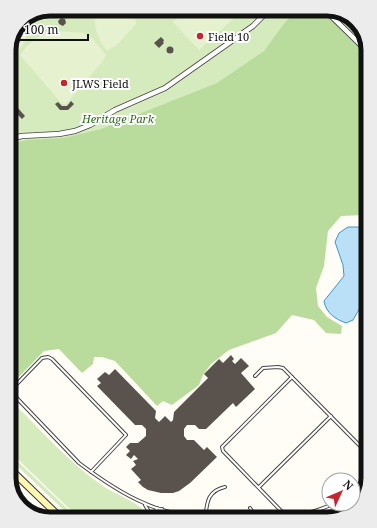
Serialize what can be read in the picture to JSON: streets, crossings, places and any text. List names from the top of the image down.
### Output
{
  "parks": ["Heritage Park"],
  "places": ["Field 10", "JLWS Field"],
  "scale_bar": "100 m",
  "north": "top right"
}
